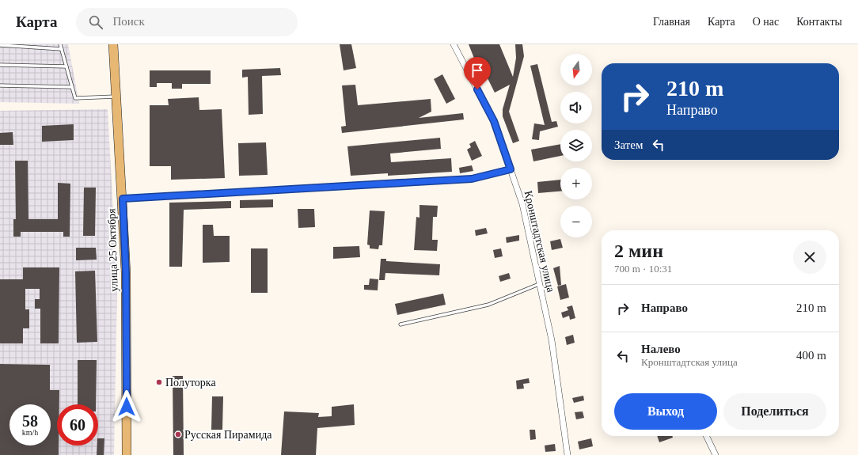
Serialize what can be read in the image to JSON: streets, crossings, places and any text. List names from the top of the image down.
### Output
{
  "streets": {
    "main road": ["улица 25 Октября"],
    "street": ["Кронштадтская улица"]
  },
  "places": ["Полуторка", "Русская Пирамида"],
  "north": "bottom",
  "page": {
    "header": "Карта",
    "search": "Поиск",
    "nav": [
      "Главная",
      "Карта",
      "О нас",
      "Контакты"
    ],
    "map_buttons": ["+", "−"],
    "turn": ["210 m", "Направо"],
    "then": "Затем",
    "heading": ["2 мин", "700 m · 10:31"],
    "list": [
      {
        "name": "Направо",
        "value": "210 m"
      },
      {
        "name": "Налево",
        "note": "Кронштадтская улица",
        "value": "400 m"
      }
    ],
    "buttons": ["Выход", "Поделиться"],
    "speed": "58 km/h",
    "limit": "60"
  }
}
